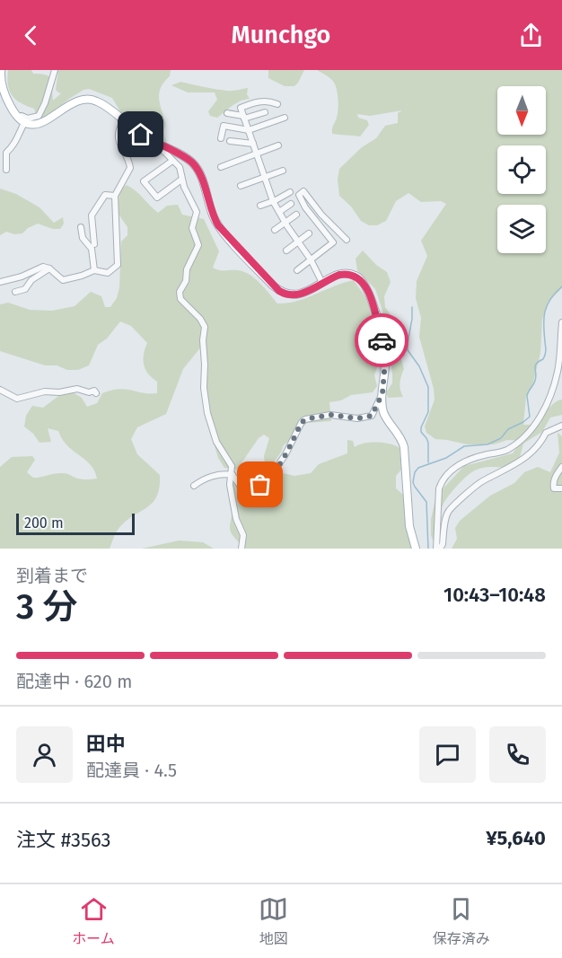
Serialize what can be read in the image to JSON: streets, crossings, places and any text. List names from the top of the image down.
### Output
{
  "scale_bar": "200 m",
  "north": "bottom",
  "page": {
    "header": "Munchgo",
    "scale": "200 m",
    "heading": ["3 分", "到着まで", "10:43–10:48"],
    "panel": [
      "田中",
      "配達員 · 4.5",
      "注文 #3563",
      "¥5,640"
    ],
    "bar": "配達中 · 620 m",
    "tabs": ["ホーム", "地図", "保存済み"]
  }
}
